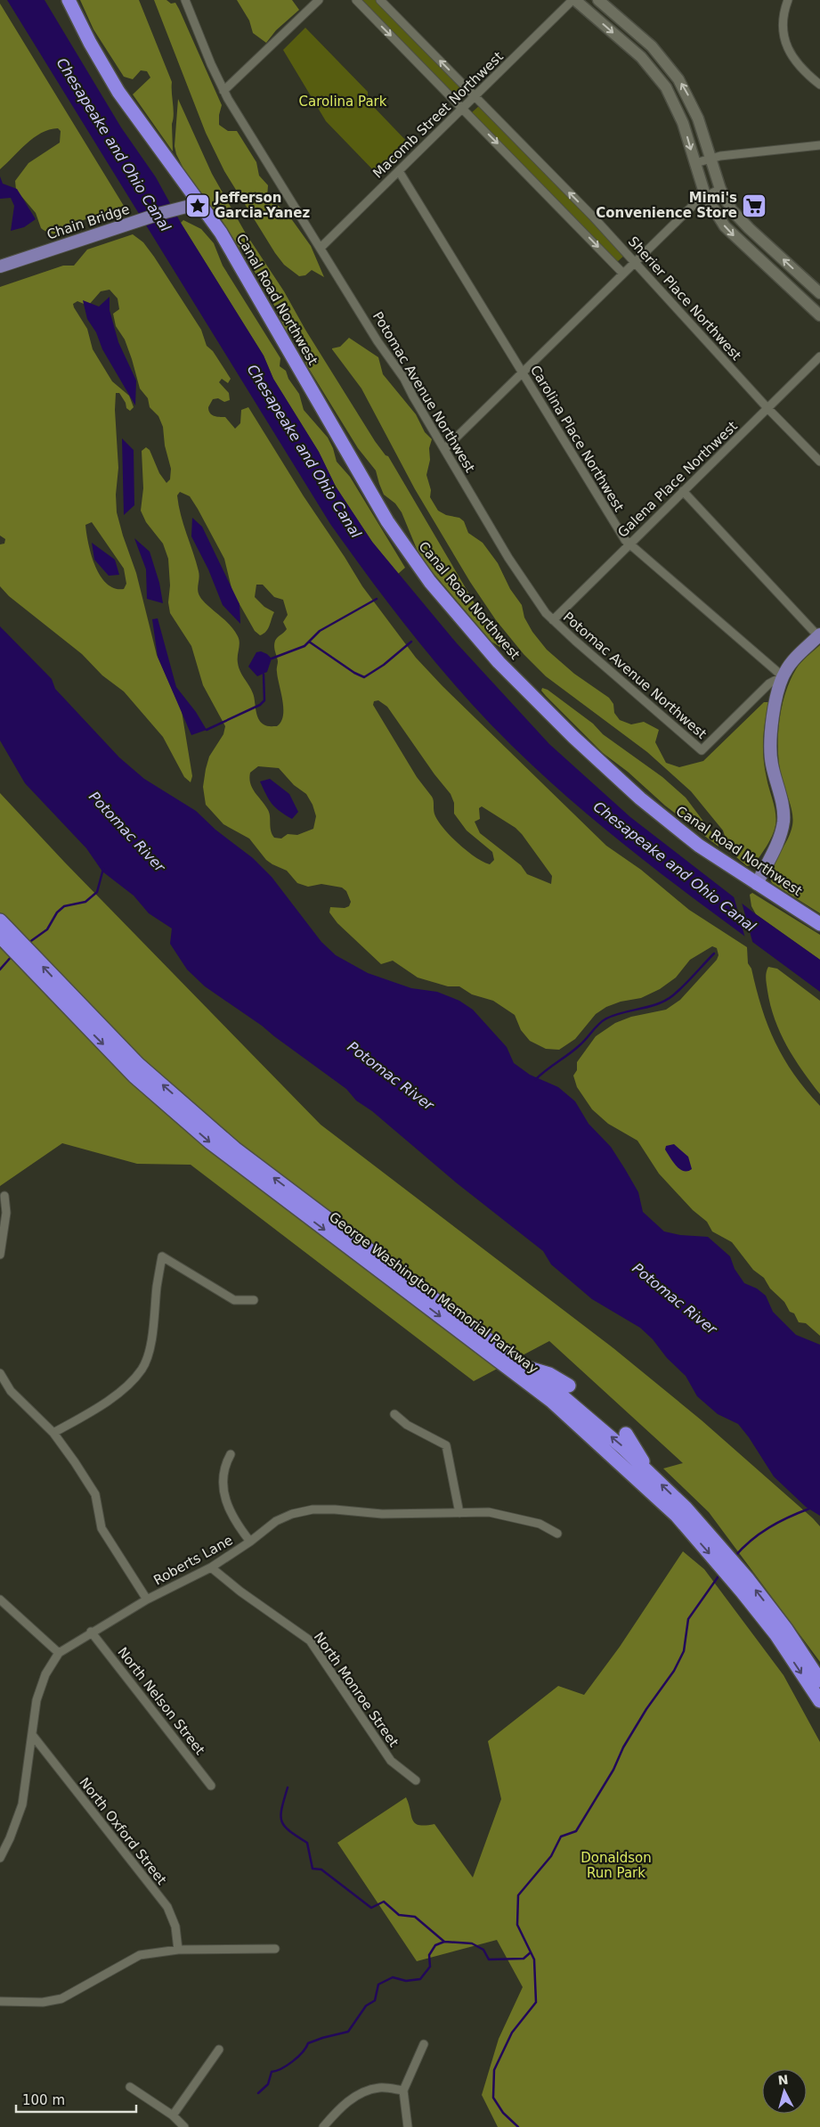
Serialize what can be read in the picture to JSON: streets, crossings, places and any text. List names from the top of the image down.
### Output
{
  "streets": {
    "highway": ["Canal Road Northwest", "George Washington Memorial Parkway"],
    "main road": ["Chain Bridge"],
    "street": [
      "Macomb Street Northwest",
      "Sherier Place Northwest",
      "Potomac Avenue Northwest",
      "Carolina Place Northwest",
      "Galena Place Northwest",
      "Roberts Lane",
      "North Monroe Street",
      "North Nelson Street",
      "North Oxford Street"
    ]
  },
  "crossings": [
    ["Macomb Street Northwest", "Sherier Place Northwest"],
    ["Macomb Street Northwest", "Potomac Avenue Northwest"],
    ["Macomb Street Northwest", "Carolina Place Northwest"],
    ["Chain Bridge", "Canal Road Northwest"],
    ["Sherier Place Northwest", "Galena Place Northwest"],
    ["Potomac Avenue Northwest", "Carolina Place Northwest"],
    ["Potomac Avenue Northwest", "Galena Place Northwest"],
    ["Carolina Place Northwest", "Galena Place Northwest"],
    ["Roberts Lane", "North Monroe Street"],
    ["Roberts Lane", "North Nelson Street"],
    ["Roberts Lane", "North Oxford Street"]
  ],
  "water": ["Chesapeake and Ohio Canal", "Potomac River"],
  "parks": ["Carolina Park", "Donaldson Run Park"],
  "places": {
    "place": ["Jefferson Garcia-Yanez"],
    "supermarket": ["Mimi's Convenience Store"]
  },
  "scale_bar": "100 m",
  "north": "top"
}
